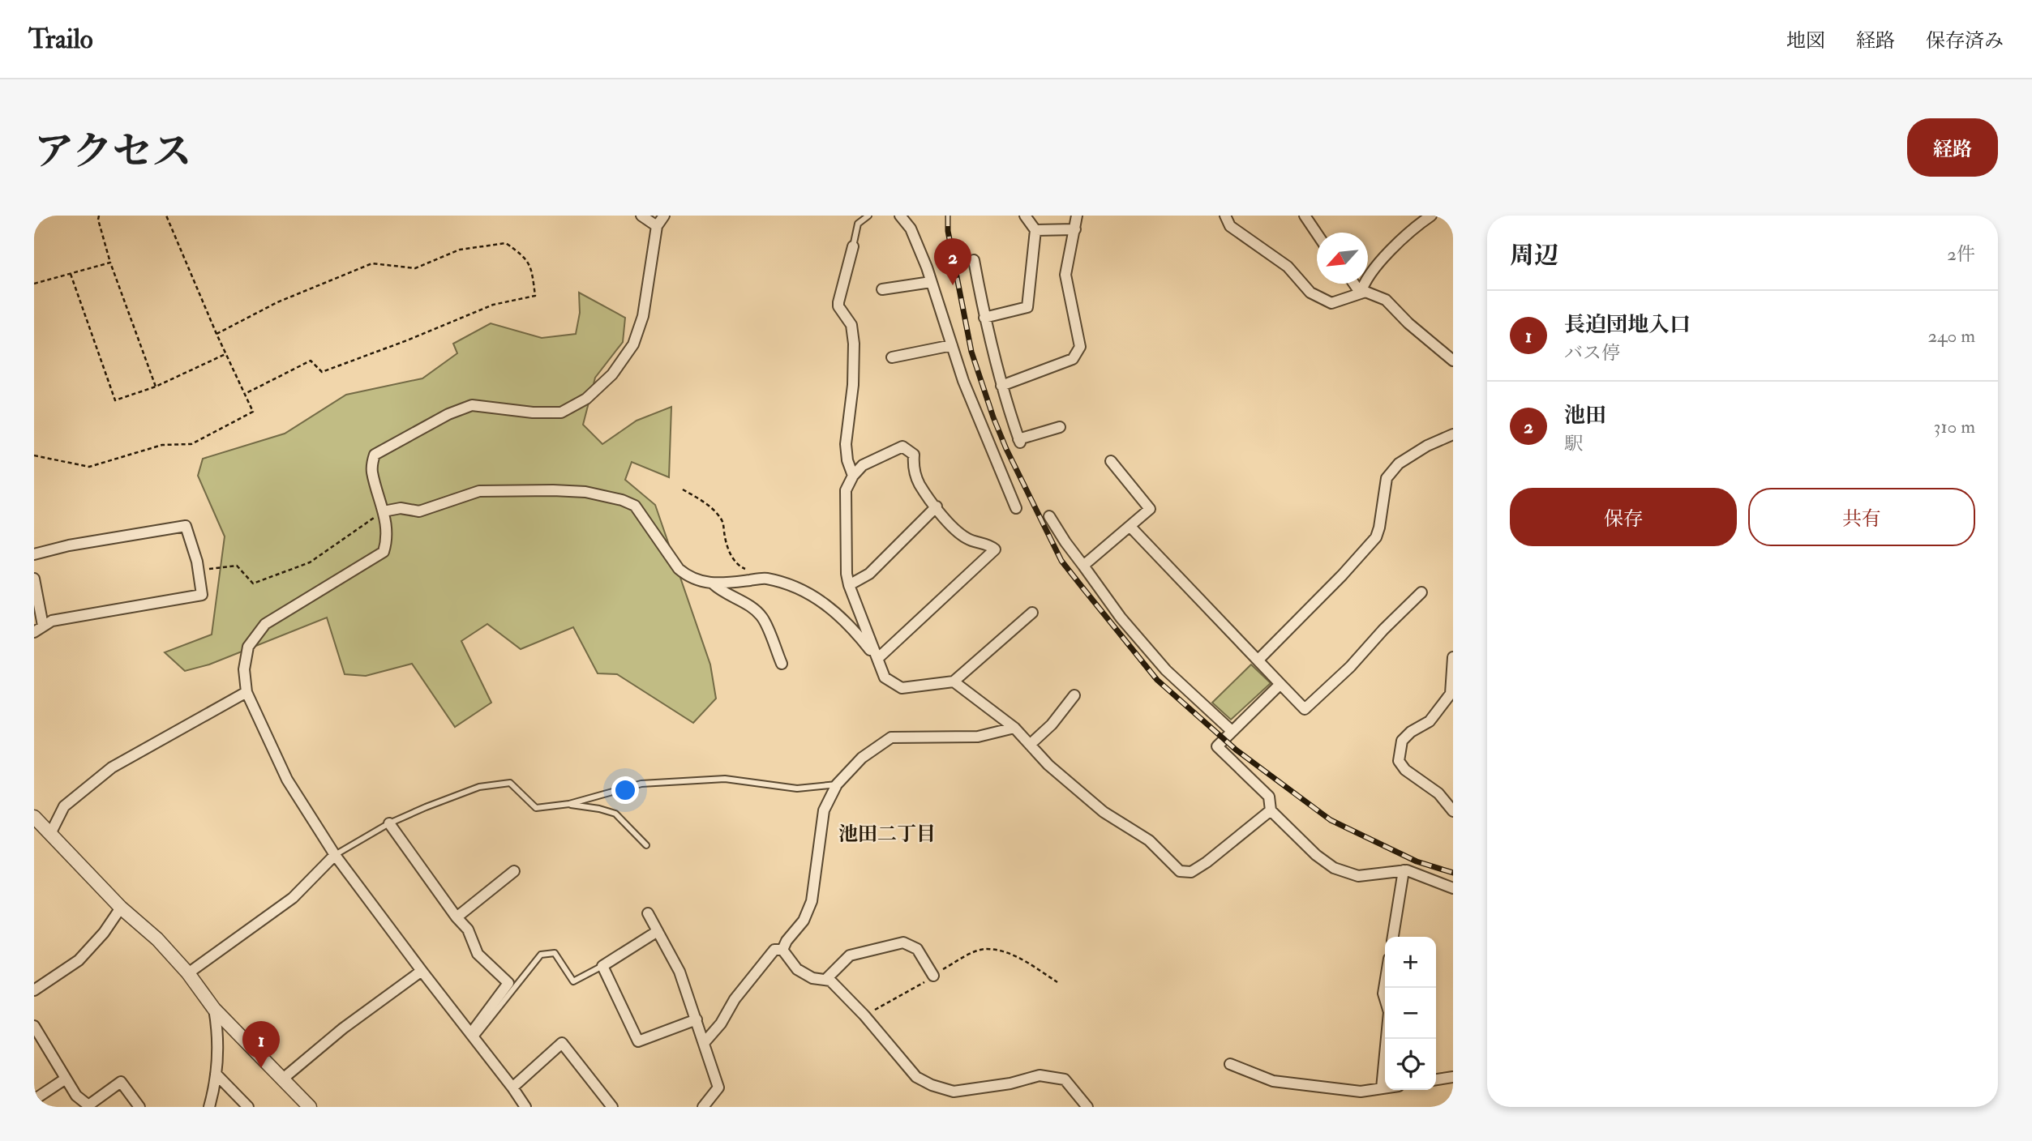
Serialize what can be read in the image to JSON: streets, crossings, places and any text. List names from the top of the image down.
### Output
{
  "districts": ["池田二丁目"],
  "north": "bottom left",
  "page": {
    "header": "Trailo",
    "nav": ["地図", "経路", "保存済み"],
    "buttons": [
      "経路",
      ["保存", "共有"]
    ],
    "title": "アクセス",
    "heading": ["周辺", "2件"],
    "pins": ["2", "1"],
    "list": [
      {
        "mark": "1",
        "name": "長迫団地入口",
        "note": "バス停",
        "value": "240 m"
      },
      {
        "mark": "2",
        "name": "池田",
        "note": "駅",
        "value": "310 m"
      }
    ],
    "map_buttons": ["+", "−"]
  }
}
